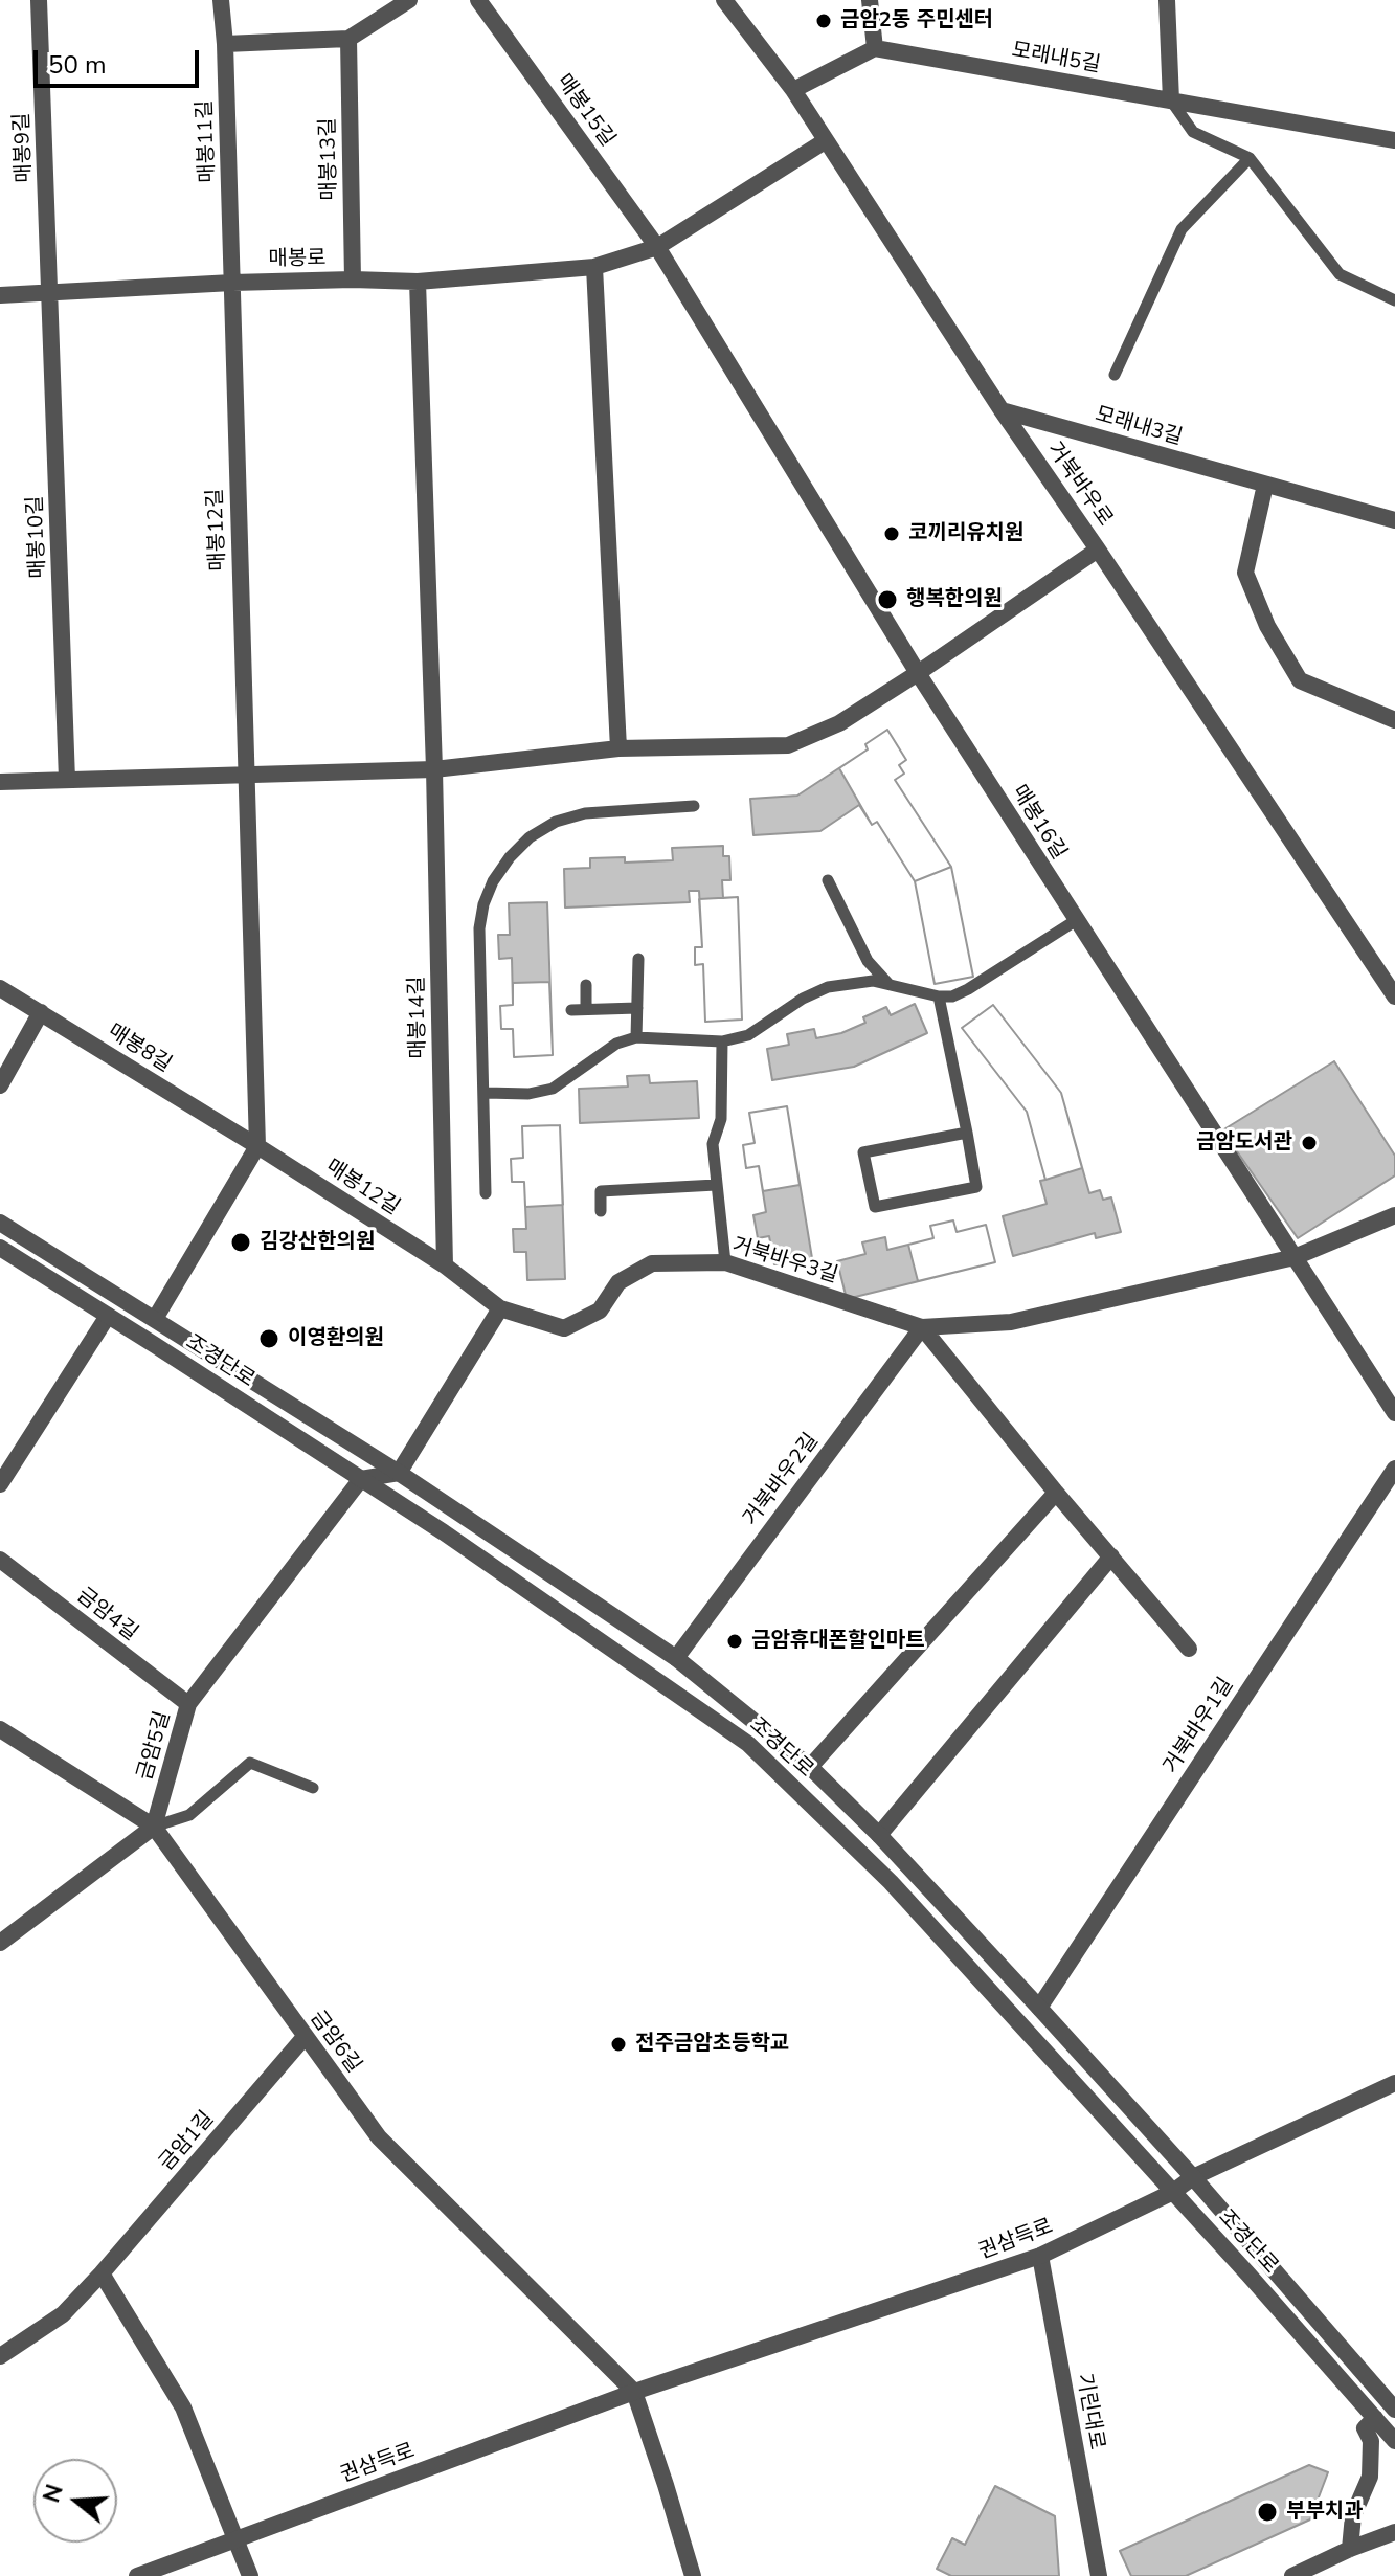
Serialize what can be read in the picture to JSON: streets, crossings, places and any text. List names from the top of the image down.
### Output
{
  "streets": {
    "street": [
      "모래내5길",
      "매봉15길",
      "매봉11길",
      "매봉9길",
      "매봉13길",
      "매봉로",
      "모래내3길",
      "거북바우로",
      "매봉12길",
      "매봉10길",
      "매봉16길",
      "매봉14길",
      "매봉8길",
      "거북바우3길",
      "조경단로",
      "거북바우2길",
      "금암4길",
      "거북바우1길",
      "금암5길",
      "금암6길",
      "금암1길",
      "권삼득로",
      "기린대로"
    ]
  },
  "crossings": [
    ["매봉15길", "매봉로"],
    ["매봉15길", "매봉16길"],
    ["매봉11길", "매봉로"],
    ["매봉11길", "매봉12길"],
    ["매봉9길", "매봉로"],
    ["매봉9길", "매봉10길"],
    ["매봉13길", "매봉로"],
    ["매봉로", "거북바우로"],
    ["매봉로", "매봉12길"],
    ["매봉로", "매봉10길"],
    ["매봉로", "매봉16길"],
    ["매봉로", "매봉14길"],
    ["모래내3길", "거북바우로"],
    ["매봉12길", "매봉14길"],
    ["매봉12길", "매봉8길"],
    ["매봉12길", "거북바우3길"],
    ["매봉16길", "거북바우3길"],
    ["거북바우3길", "거북바우2길"],
    ["조경단로", "거북바우2길"],
    ["조경단로", "거북바우1길"],
    ["조경단로", "금암5길"],
    ["조경단로", "권삼득로"],
    ["금암4길", "금암5길"],
    ["금암5길", "금암6길"],
    ["금암6길", "금암1길"],
    ["금암6길", "권삼득로"],
    ["권삼득로", "기린대로"]
  ],
  "places": [
    "금암2동 주민센터",
    "코끼리유치원",
    "행복한의원",
    "금암도서관",
    "김강산한의원",
    "이영환의원",
    "금암휴대폰할인마트",
    "전주금암초등학교",
    "부부치과"
  ],
  "scale_bar": "50 m",
  "north": "left"
}
